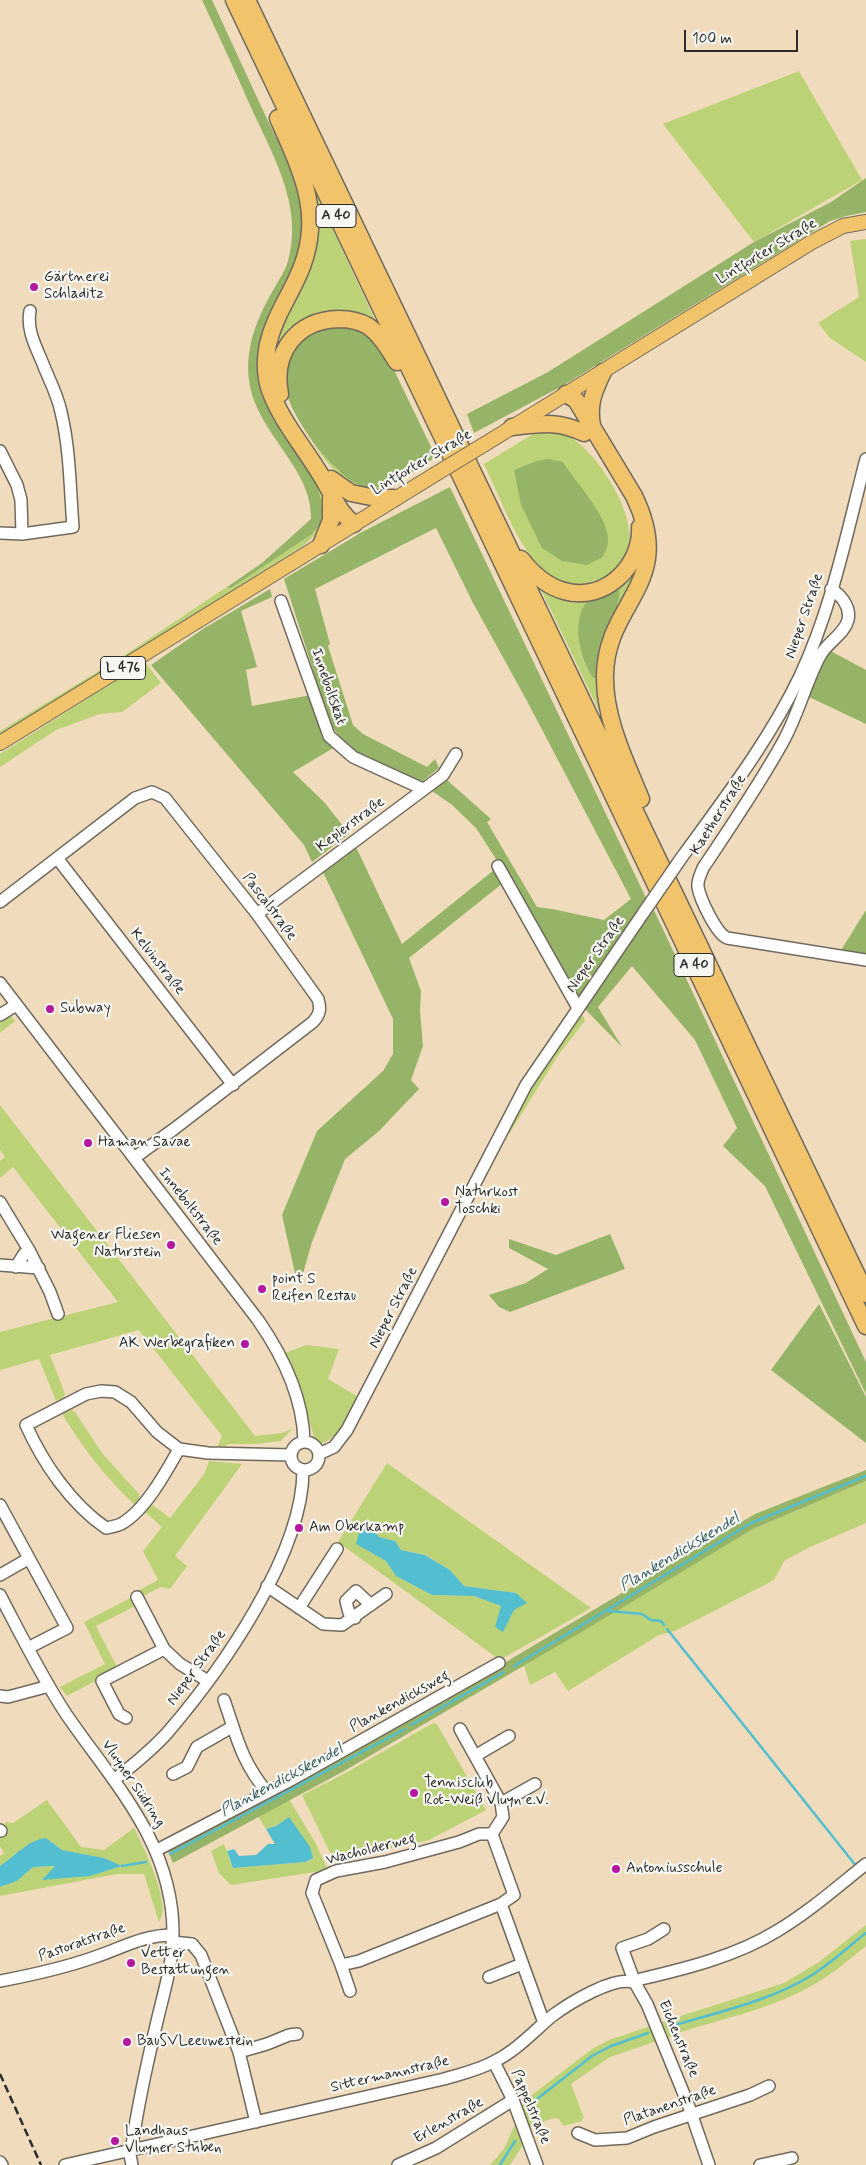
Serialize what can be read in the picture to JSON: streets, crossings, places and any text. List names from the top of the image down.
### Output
{
  "streets": {
    "highway": ["A 40"],
    "main road": ["Lintforter Straße", "L 476"],
    "street": [
      "Nieper Straße",
      "Inneboltskat",
      "Kaetherstraße",
      "Keplerstraße",
      "Pascalstraße",
      "Kelvinstraße",
      "Inneboltstraße",
      "Plankendicksweg",
      "Vluyner Südring",
      "Wacholderweg",
      "Pastoratstraße",
      "Eichenstraße",
      "Sittermannstraße",
      "Platanenstraße",
      "Pappelstraße",
      "Erlenstraße"
    ]
  },
  "crossings": [
    ["Nieper Straße", "Kaetherstraße"],
    ["Nieper Straße", "Inneboltstraße"],
    ["Nieper Straße", "Vluyner Südring"],
    ["Inneboltskat", "Keplerstraße"],
    ["Keplerstraße", "Pascalstraße"],
    ["Pascalstraße", "Kelvinstraße"],
    ["Pascalstraße", "Inneboltstraße"],
    ["Plankendicksweg", "Vluyner Südring"],
    ["Vluyner Südring", "Pastoratstraße"],
    ["Vluyner Südring", "Sittermannstraße"],
    ["Pastoratstraße", "Sittermannstraße"],
    ["Eichenstraße", "Sittermannstraße"],
    ["Eichenstraße", "Platanenstraße"],
    ["Sittermannstraße", "Pappelstraße"],
    ["Pappelstraße", "Erlenstraße"]
  ],
  "water": ["Plankendickskendel"],
  "places": [
    "Gärtnerei Schladitz",
    "Subway",
    "Haman Savae",
    "Naturkost Toschki",
    "Wagener Fliesen Naturstein",
    "point S Reifen Restau",
    "AK Werbegrafiken",
    "Am Oberkamp",
    "Tennisclub Rot-Weiß Vluyn e.V.",
    "Antoniusschule",
    "Vetter Bestattungen",
    "BauSVLeeuwestein",
    "Landhaus Vluyner Stuben"
  ],
  "scale_bar": "100 m"
}
